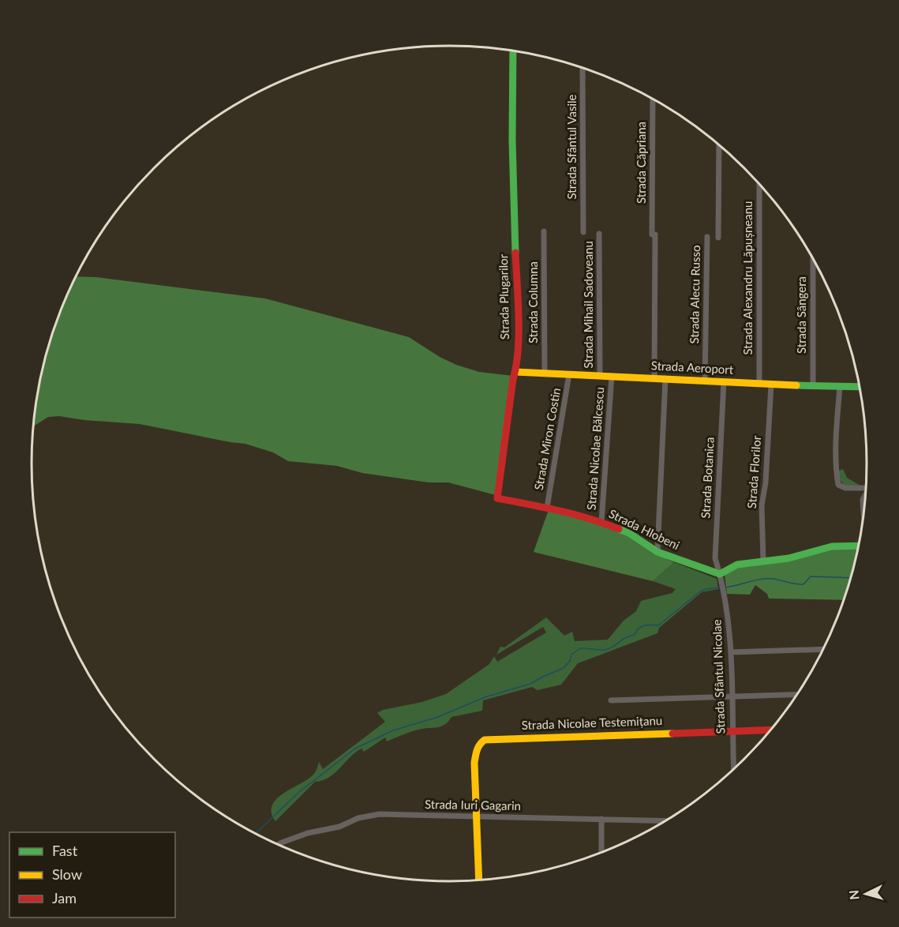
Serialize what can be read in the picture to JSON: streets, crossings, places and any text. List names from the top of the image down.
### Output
{
  "streets": {
    "street": [
      "Strada Sfântul Vasile",
      "Strada Căpriana",
      "Strada Alexandru Lăpușneanu",
      "Strada Alecu Russo",
      "Strada Plugarilor",
      "Strada Columna",
      "Strada Mihail Sadoveanu",
      "Strada Sângera",
      "Strada Aeroport",
      "Strada Miron Costin",
      "Strada Nicolae Bălcescu",
      "Strada Florilor",
      "Strada Botanica",
      "Strada Hlobeni",
      "Strada Sfântul Nicolae",
      "Strada Nicolae Testemițanu",
      "Strada Iuri Gagarin"
    ]
  },
  "crossings": [
    ["Strada Căpriana", "Strada Aeroport"],
    ["Strada Alexandru Lăpușneanu", "Strada Aeroport"],
    ["Strada Alecu Russo", "Strada Aeroport"],
    ["Strada Plugarilor", "Strada Aeroport"],
    ["Strada Plugarilor", "Strada Miron Costin"],
    ["Strada Plugarilor", "Strada Hlobeni"],
    ["Strada Columna", "Strada Aeroport"],
    ["Strada Mihail Sadoveanu", "Strada Aeroport"],
    ["Strada Sângera", "Strada Aeroport"],
    ["Strada Aeroport", "Strada Miron Costin"],
    ["Strada Aeroport", "Strada Nicolae Bălcescu"],
    ["Strada Aeroport", "Strada Florilor"],
    ["Strada Aeroport", "Strada Botanica"],
    ["Strada Miron Costin", "Strada Hlobeni"],
    ["Strada Nicolae Bălcescu", "Strada Hlobeni"],
    ["Strada Botanica", "Strada Hlobeni"],
    ["Strada Botanica", "Strada Sfântul Nicolae"],
    ["Strada Hlobeni", "Strada Sfântul Nicolae"],
    ["Strada Sfântul Nicolae", "Strada Nicolae Testemițanu"],
    ["Strada Nicolae Testemițanu", "Strada Iuri Gagarin"]
  ],
  "legend": ["Fast", "Slow", "Jam"],
  "north": "left"
}
